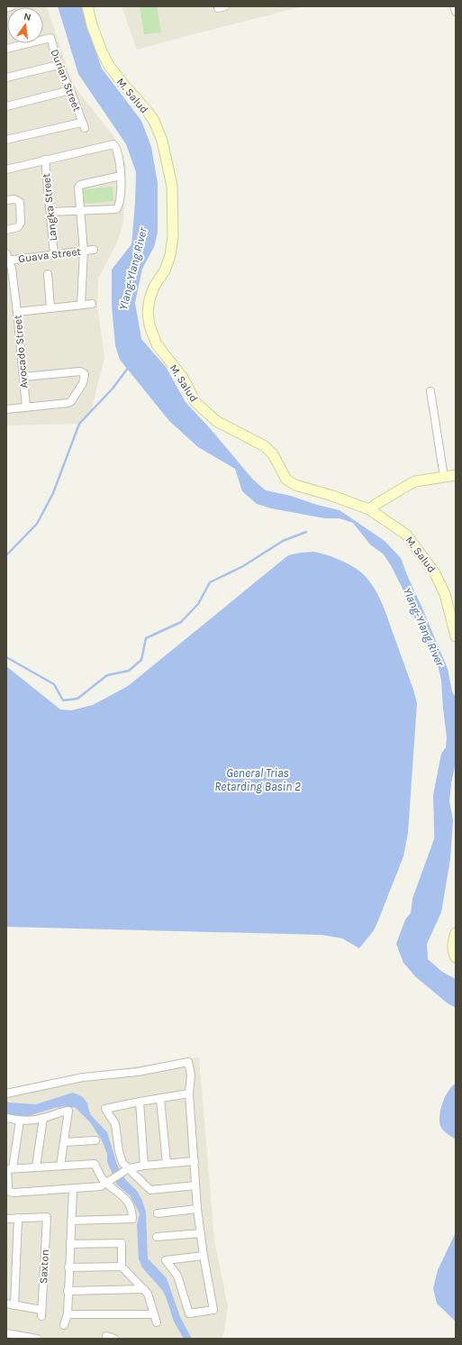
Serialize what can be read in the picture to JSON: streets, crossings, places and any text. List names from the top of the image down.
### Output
{
  "streets": {
    "street": [
      "Durian Street",
      "M. Salud",
      "Langka Street",
      "Guava Street",
      "Avocado Street",
      "Saxton"
    ]
  },
  "crossings": [
    ["Langka Street", "Guava Street"],
    ["Guava Street", "Avocado Street"]
  ],
  "water": ["Ylang-Ylang River", "General Trias Retarding Basin 2"],
  "north": "top"
}
